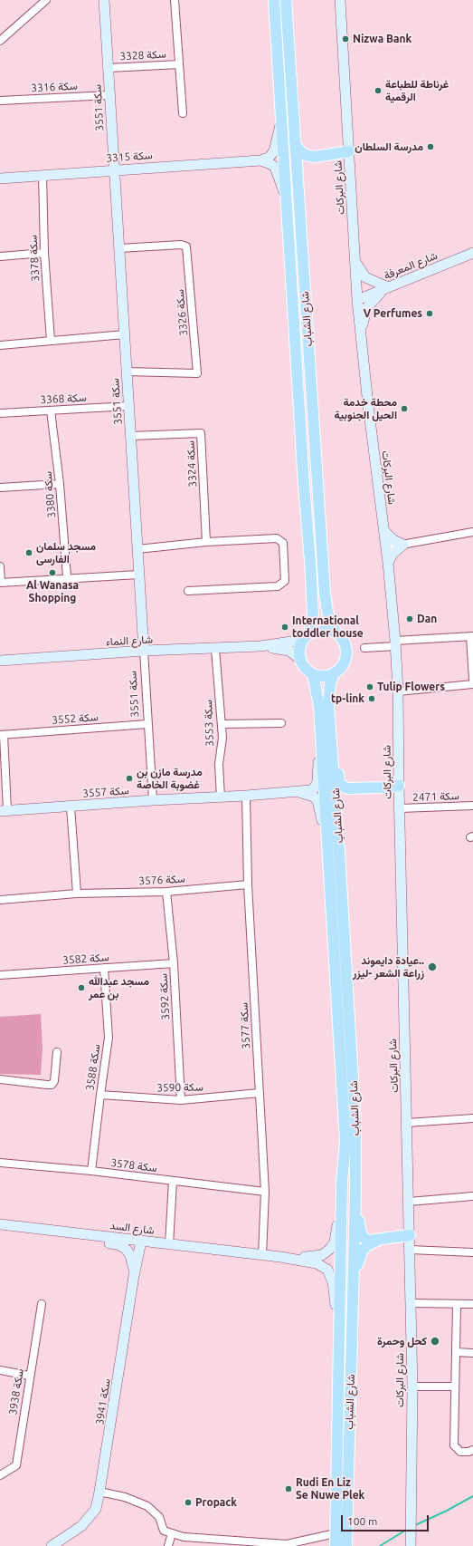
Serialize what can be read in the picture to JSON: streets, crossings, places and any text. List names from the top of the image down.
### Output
{
  "streets": {
    "main road": ["شارع الشباب"],
    "street": [
      "سكة 3328",
      "سكة 3316",
      "سكة 3551",
      "سكة 3315",
      "شارع البركات",
      "سكة 3378",
      "شارع المعرفة",
      "سكة 3326",
      "سكة 3368",
      "سكة 3324",
      "سكة 3380",
      "شارع النماء",
      "سكة 3552",
      "سكة 3553",
      "سكة 3557",
      "سكة 2471",
      "سكة 3576",
      "سكة 3582",
      "سكة 3592",
      "سكة 3577",
      "سكة 3588",
      "سكة 3590",
      "سكة 3578",
      "شارع السد",
      "سكة 3938",
      "سكة 3941"
    ]
  },
  "crossings": [
    ["سكة 3328", "سكة 3551"],
    ["سكة 3316", "سكة 3551"],
    ["سكة 3551", "سكة 3315"],
    ["سكة 3551", "سكة 3326"],
    ["سكة 3551", "سكة 3368"],
    ["سكة 3551", "سكة 3324"],
    ["سكة 3551", "شارع النماء"],
    ["سكة 3551", "سكة 3552"],
    ["سكة 3551", "سكة 3557"],
    ["سكة 3315", "سكة 3378"],
    ["شارع البركات", "شارع المعرفة"],
    ["شارع البركات", "سكة 2471"],
    ["شارع الشباب", "شارع النماء"],
    ["سكة 3368", "سكة 3380"],
    ["شارع النماء", "سكة 3553"],
    ["سكة 3552", "سكة 3557"],
    ["سكة 3553", "سكة 3557"],
    ["سكة 3557", "سكة 3577"],
    ["سكة 3576", "سكة 3592"],
    ["سكة 3576", "سكة 3577"],
    ["سكة 3582", "سكة 3592"],
    ["سكة 3582", "سكة 3588"],
    ["سكة 3592", "سكة 3590"],
    ["سكة 3577", "سكة 3590"],
    ["سكة 3577", "سكة 3578"],
    ["سكة 3577", "شارع السد"],
    ["سكة 3588", "سكة 3590"],
    ["سكة 3588", "سكة 3578"],
    ["شارع السد", "سكة 3941"]
  ],
  "places": [
    "Nizwa Bank",
    "غرناطة للطباعة الرقمية",
    "مدرسة السلطان",
    "V Perfumes",
    "محطة خدمة الحيل الجنوبية",
    "مسجد سلمان الفارسى",
    "Al Wanasa Shopping",
    "Dan",
    "International toddler house",
    "Tulip Flowers",
    "tp-link",
    "مدرسة مازن بن غضوبة الخاصة",
    "عيادة دايموند.. زراعة الشعر -ليزر",
    "مسجد عبدالله بن عمر",
    "كحل وحمرة",
    "Rudi En Liz Se Nuwe Plek",
    "Propack"
  ],
  "scale_bar": "100 m"
}
